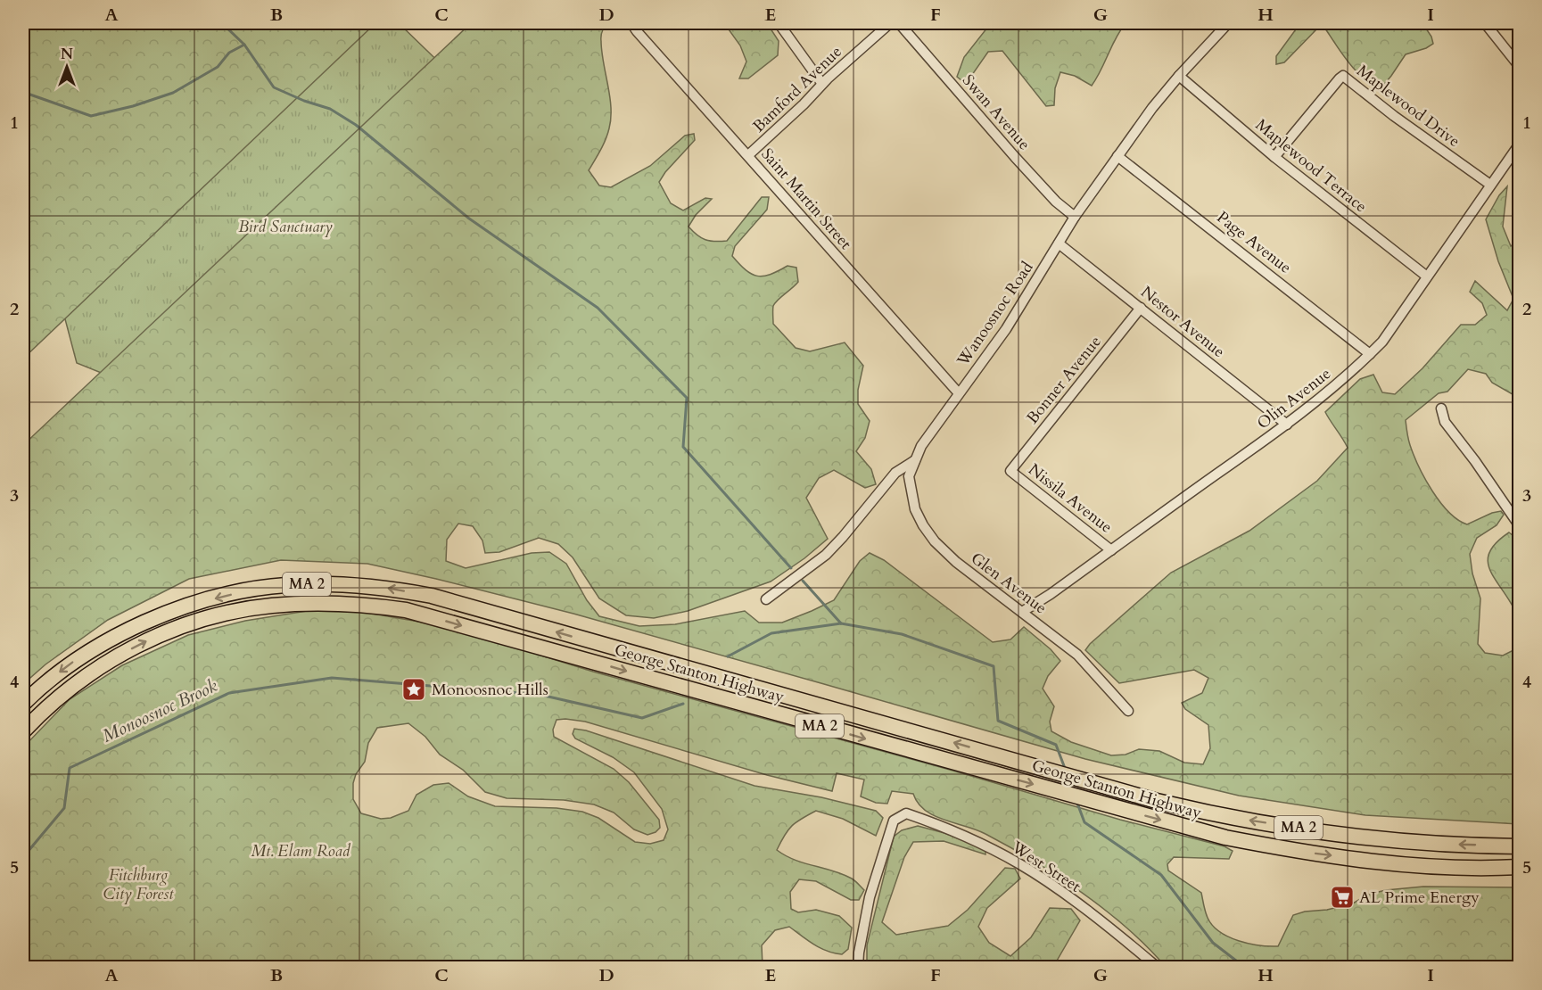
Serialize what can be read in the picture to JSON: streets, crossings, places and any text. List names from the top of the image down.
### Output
{
  "streets": {
    "highway": ["MA 2", "George Stanton Highway"],
    "street": [
      "Bamford Avenue",
      "Maplewood Drive",
      "Swan Avenue",
      "Maplewood Terrace",
      "Saint Martin Street",
      "Page Avenue",
      "Wanoosnoc Road",
      "Nestor Avenue",
      "Bonner Avenue",
      "Olin Avenue",
      "Nissila Avenue",
      "Glen Avenue",
      "West Street"
    ]
  },
  "crossings": [
    ["Bamford Avenue", "Saint Martin Street"],
    ["Maplewood Drive", "Maplewood Terrace"],
    ["Maplewood Drive", "Olin Avenue"],
    ["Swan Avenue", "Wanoosnoc Road"],
    ["Maplewood Terrace", "Wanoosnoc Road"],
    ["Maplewood Terrace", "Olin Avenue"],
    ["Saint Martin Street", "Wanoosnoc Road"],
    ["Page Avenue", "Wanoosnoc Road"],
    ["Page Avenue", "Olin Avenue"],
    ["Wanoosnoc Road", "Nestor Avenue"],
    ["Wanoosnoc Road", "Glen Avenue"],
    ["Nestor Avenue", "Bonner Avenue"],
    ["Nestor Avenue", "Olin Avenue"],
    ["Bonner Avenue", "Nissila Avenue"],
    ["Olin Avenue", "Nissila Avenue"],
    ["Olin Avenue", "Glen Avenue"]
  ],
  "water": ["Monoosnoc Brook"],
  "parks": ["Bird Sanctuary", "Mt. Elam Road", "Fitchburg City Forest"],
  "places": {
    "place": ["Monoosnoc Hills"],
    "supermarket": ["AL Prime Energy"]
  },
  "north": "top",
  "grid": {
    "columns": [
      "A",
      "B",
      "C",
      "D",
      "E",
      "F",
      "G",
      "H",
      "I"
    ],
    "rows": [
      "1",
      "2",
      "3",
      "4",
      "5"
    ]
  }
}
